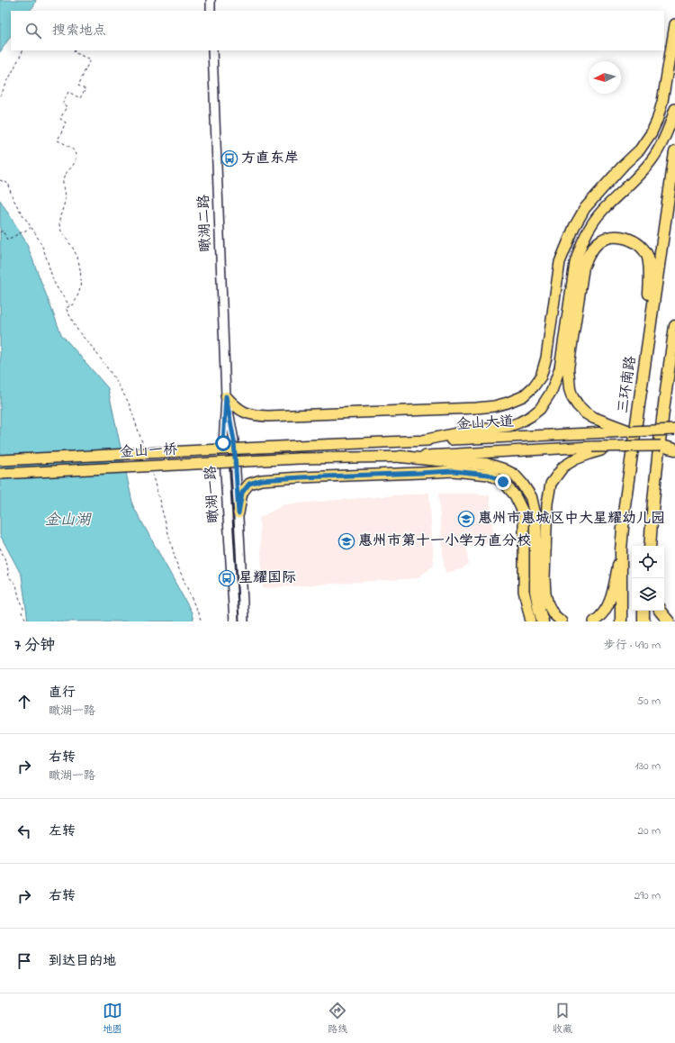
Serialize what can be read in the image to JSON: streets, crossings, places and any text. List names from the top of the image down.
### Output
{
  "streets": {
    "highway": ["三环南路"],
    "main road": ["金山大道", "金山一桥"],
    "street": ["瞰湖二路", "瞰湖一路"]
  },
  "crossings": [
    ["瞰湖二路", "瞰湖一路"],
    ["金山大道", "金山一桥"]
  ],
  "water": ["金山湖"],
  "places": {
    "bus stop": ["方直东岸", "星耀国际"],
    "school or university": ["惠州市惠城区中大星耀幼儿园", "惠州市第十一小学方直分校"]
  },
  "north": "left",
  "page": {
    "search": "搜索地点",
    "heading": ["7 分钟", "步行 · 490 m"],
    "list": [
      ["直行", "瞰湖一路", "50 m"],
      ["右转", "瞰湖一路", "130 m"],
      ["左转", "20 m"],
      ["右转", "290 m"],
      "到达目的地"
    ],
    "nav": ["地图", "路线", "收藏"]
  }
}
